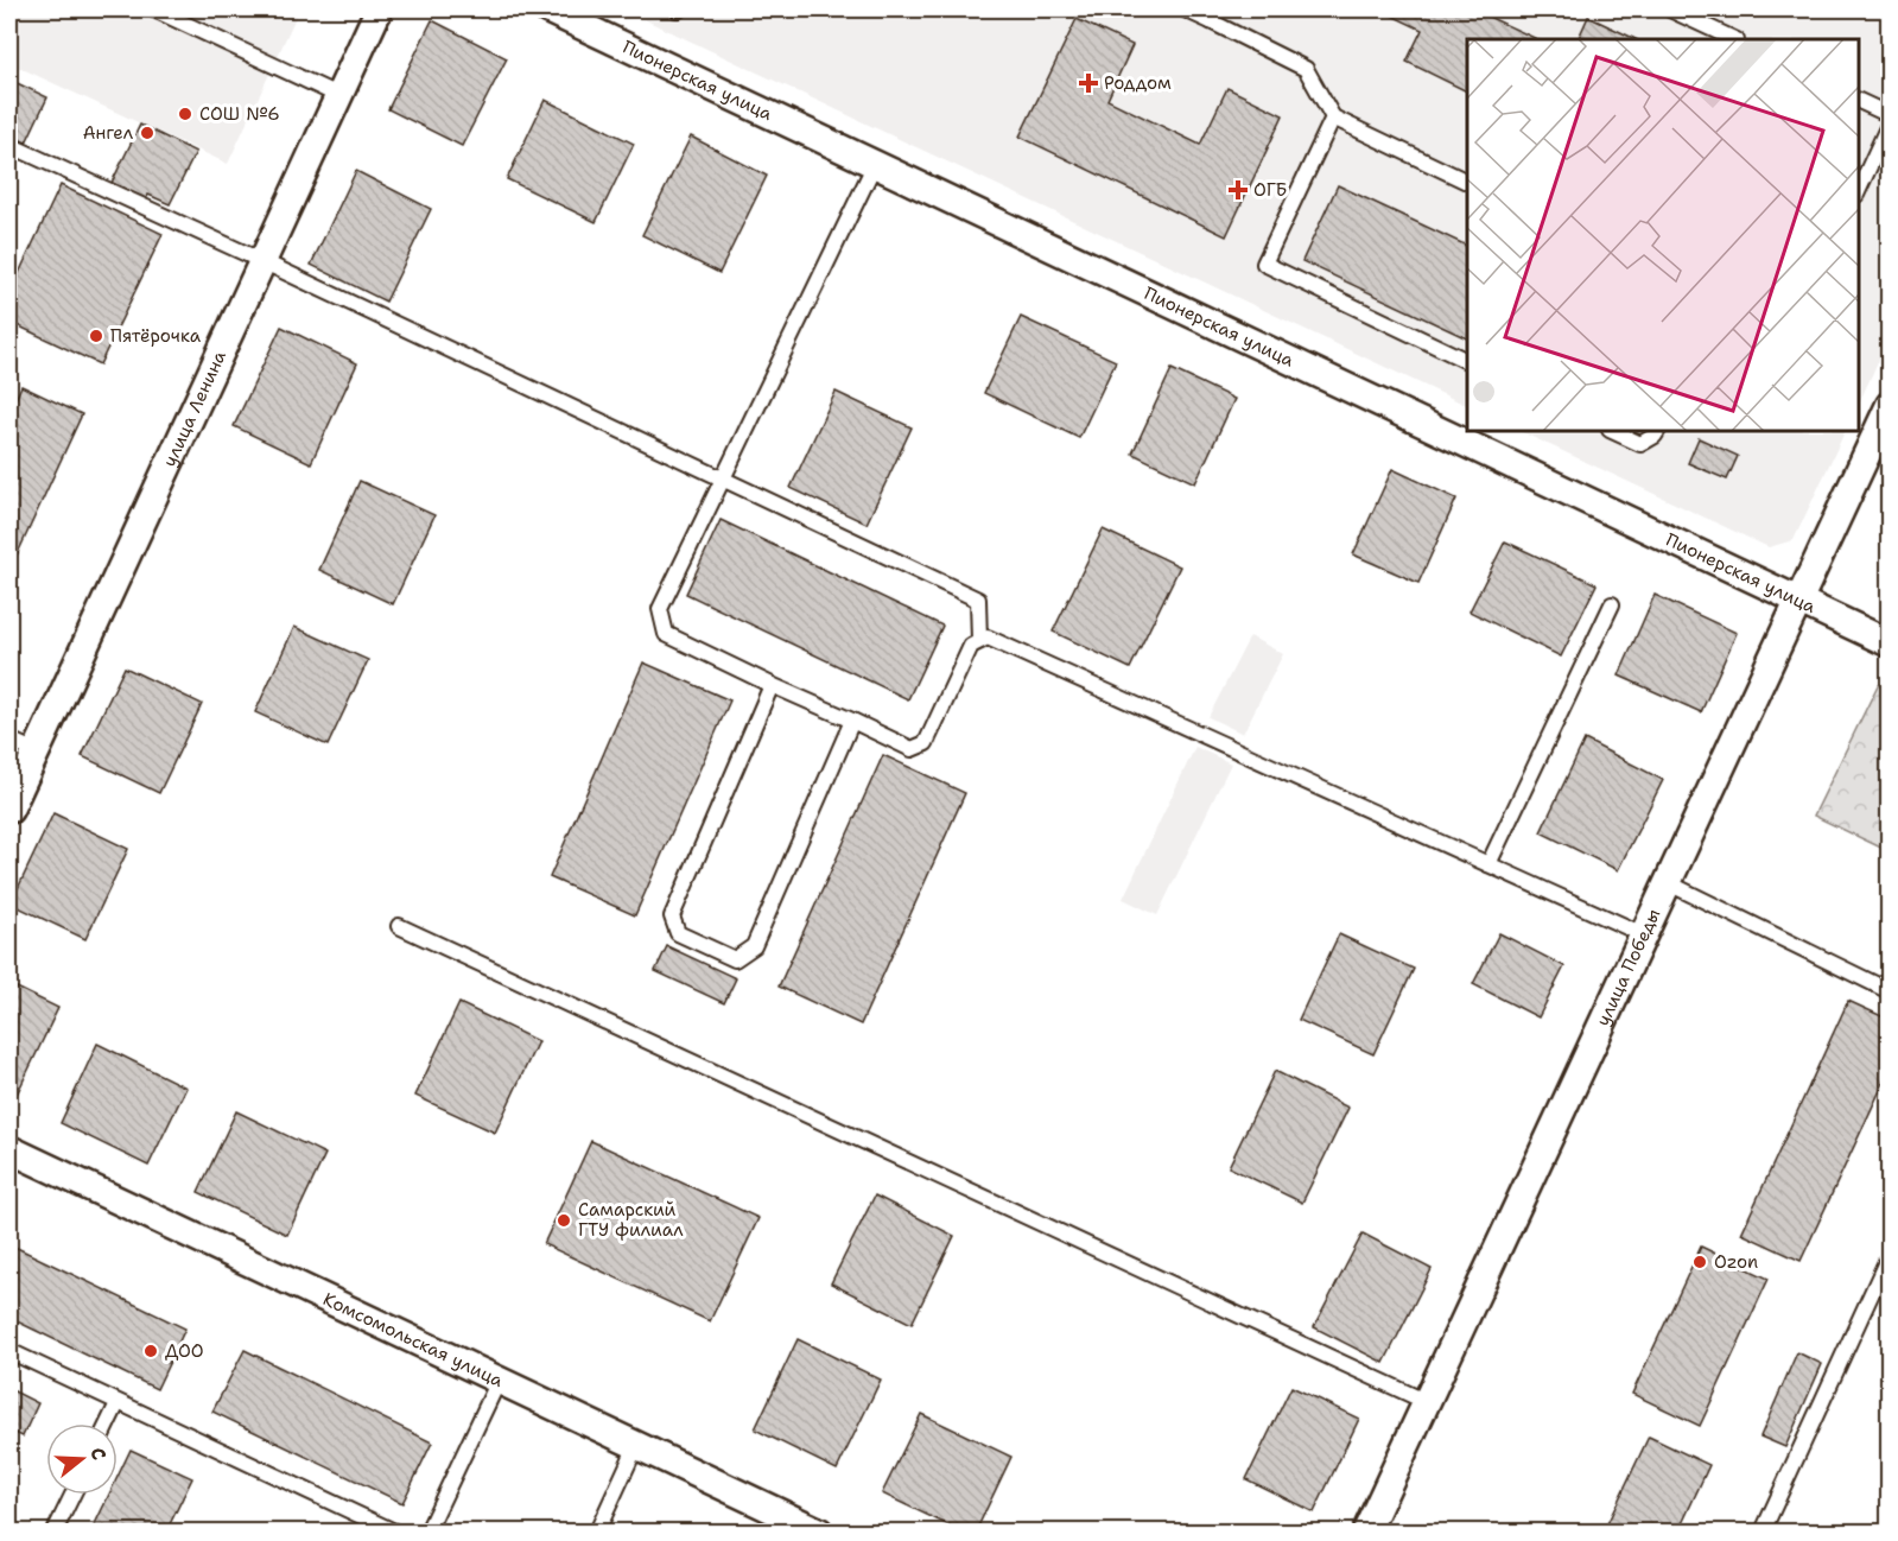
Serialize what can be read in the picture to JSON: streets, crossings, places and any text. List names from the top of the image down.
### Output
{
  "streets": {
    "street": [
      "Пионерская улица",
      "улица Ленина",
      "улица Победы",
      "Комсомольская улица"
    ]
  },
  "crossings": [
    ["Пионерская улица", "улица Победы"]
  ],
  "places": {
    "health": ["Роддом", "ОГБ"],
    "other": [
      "СОШ №6",
      "Ангел",
      "Пятёрочка",
      "Самарский ГТУ филиал",
      "Ozon",
      "ДОО"
    ]
  },
  "north": "right"
}
